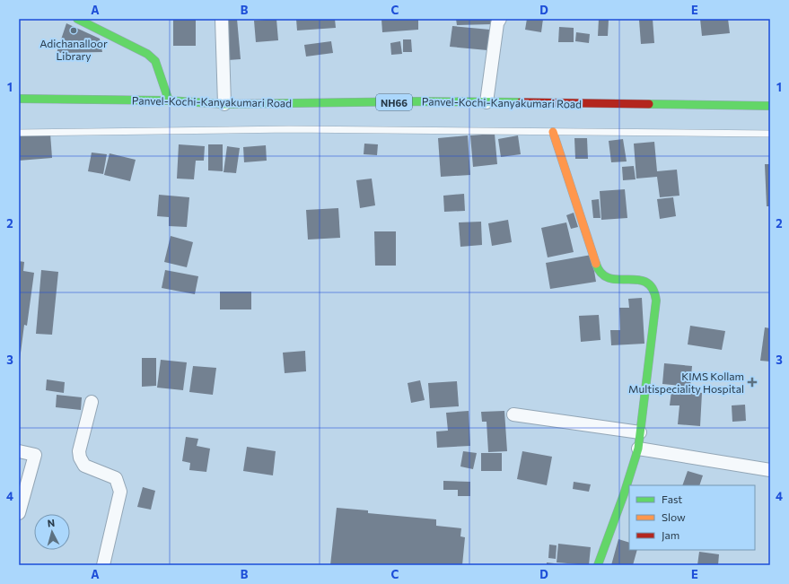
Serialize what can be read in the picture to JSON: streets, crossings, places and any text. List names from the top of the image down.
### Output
{
  "streets": {
    "main road": ["Panvel-Kochi-Kanyakumari Road", "NH66"]
  },
  "places": {
    "other": ["Adichanalloor Library"],
    "health": ["KIMS Kollam Multispeciality Hospital"]
  },
  "legend": ["Fast", "Slow", "Jam"],
  "north": "top",
  "grid": {
    "columns": [
      "A",
      "B",
      "C",
      "D",
      "E"
    ],
    "rows": [
      "1",
      "2",
      "3",
      "4"
    ]
  }
}
